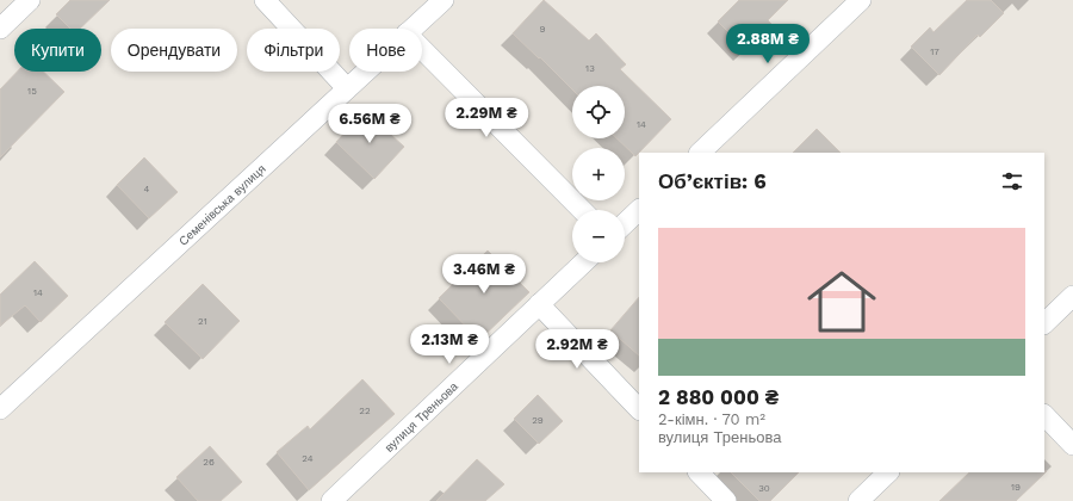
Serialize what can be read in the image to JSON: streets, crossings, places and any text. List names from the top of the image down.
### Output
{
  "streets": {
    "street": ["Семенівська вулиця", "вулиця Треньова"]
  },
  "house_numbers": [
    "9",
    "17",
    "13",
    "15",
    "14",
    "4",
    "14",
    "21",
    "22",
    "29",
    "24",
    "26",
    "19",
    "30"
  ],
  "page": {
    "price": [
      "2.88M ₴",
      "2.29M ₴",
      "6.56M ₴",
      "3.46M ₴",
      "2.13M ₴",
      "2.92M ₴"
    ],
    "chip": [
      "Купити",
      "Орендувати",
      "Фільтри",
      "Нове"
    ],
    "map_buttons": ["+", "−"],
    "heading": "Об’єктів: 6",
    "list": [
      {
        "name": "2 880 000 ₴",
        "note": "2-кімн. · 70 m² · вулиця Треньова"
      }
    ]
  }
}
